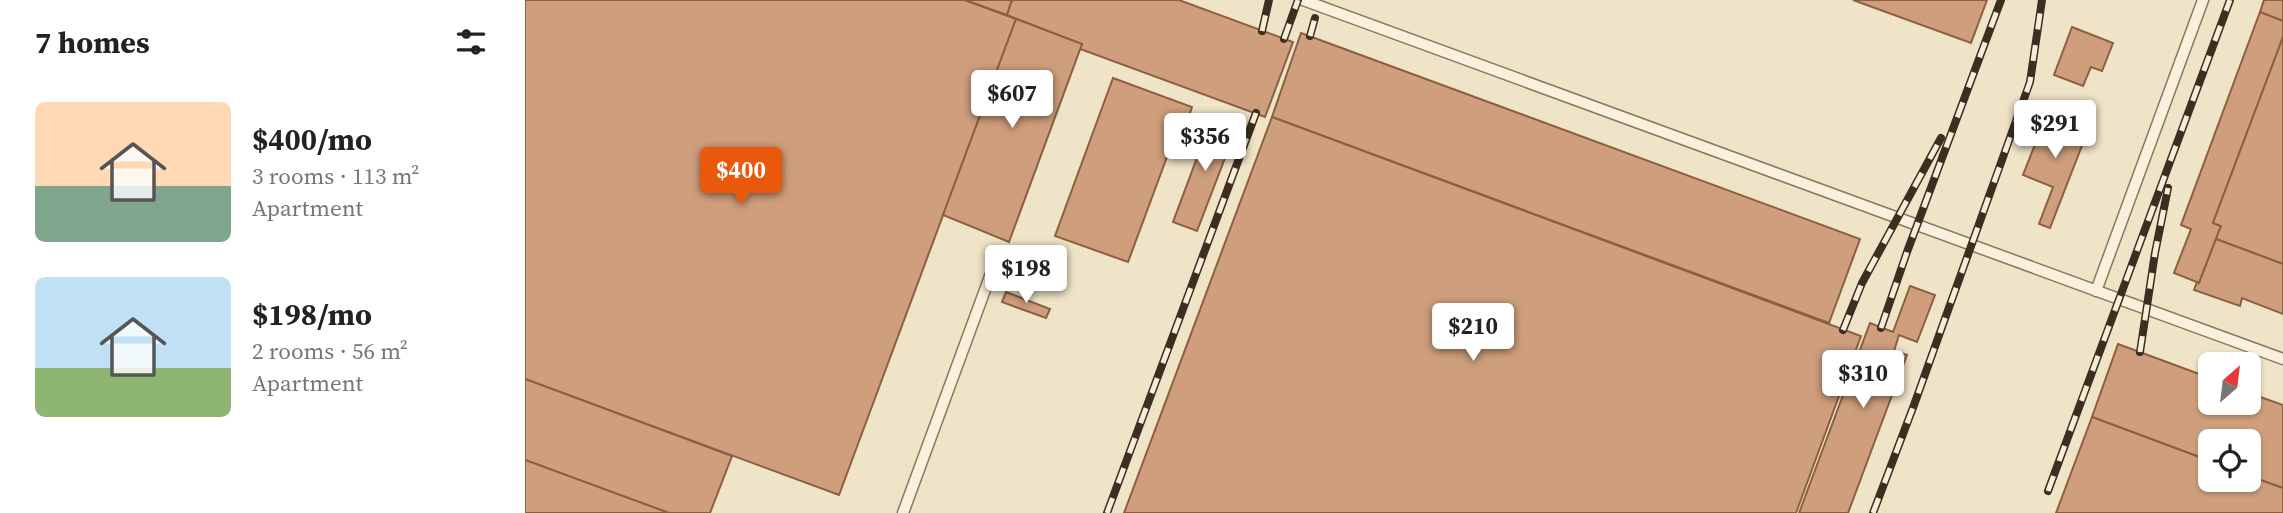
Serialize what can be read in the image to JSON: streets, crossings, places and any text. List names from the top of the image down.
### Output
{
  "north": "top right",
  "page": {
    "heading": "7 homes",
    "price": [
      "$607",
      "$291",
      "$356",
      "$400",
      "$198",
      "$210",
      "$310"
    ],
    "list": [
      {
        "name": "$400/mo",
        "note": "3 rooms · 113 m² · Apartment"
      },
      {
        "name": "$198/mo",
        "note": "2 rooms · 56 m² · Apartment"
      }
    ]
  }
}
